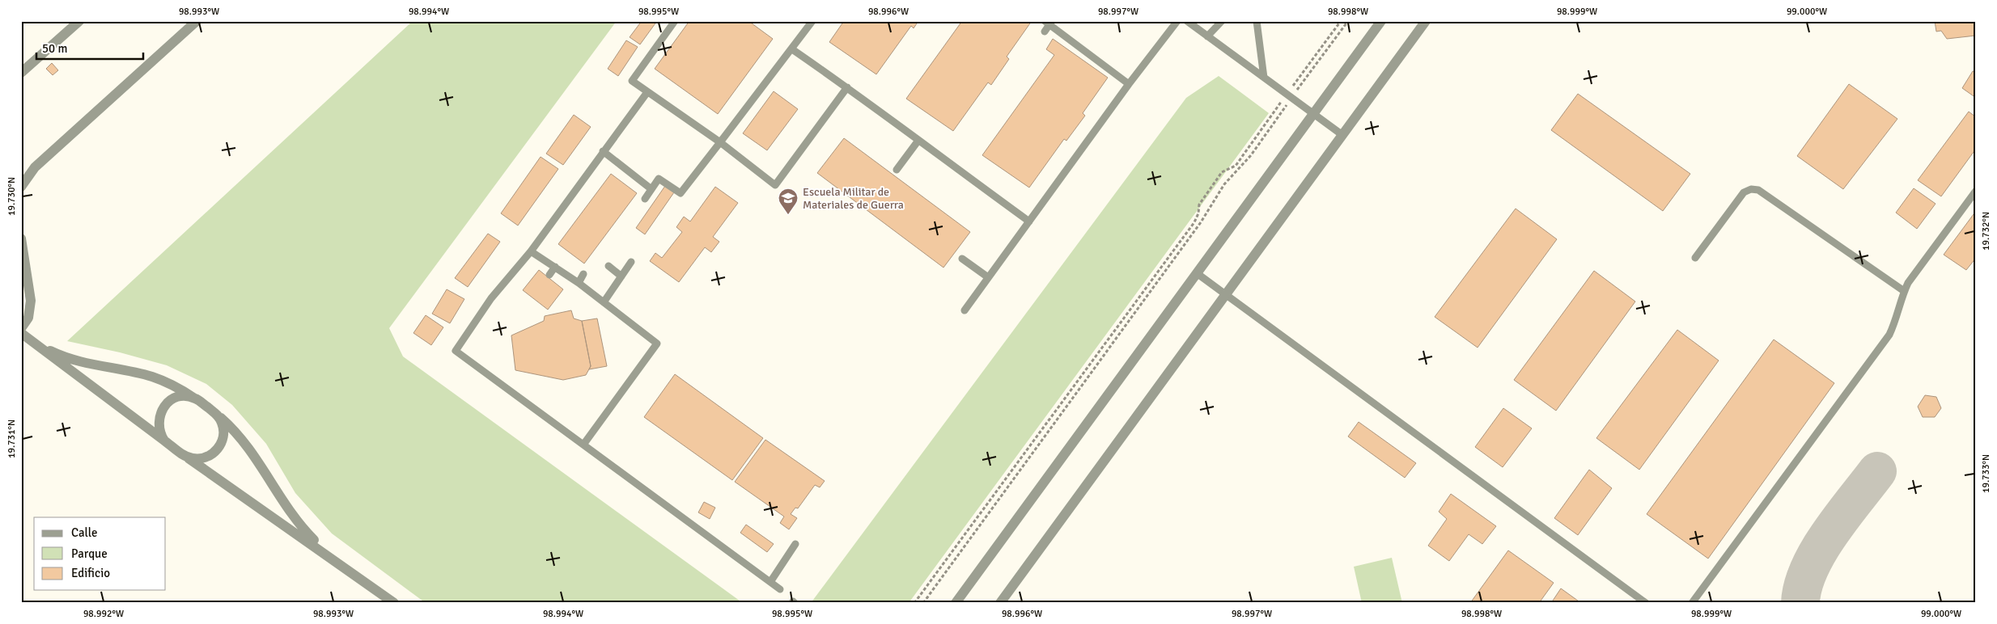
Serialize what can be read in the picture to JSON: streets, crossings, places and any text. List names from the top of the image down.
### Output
{
  "places": {
    "school or university": ["Escuela Militar de Materiales de Guerra"]
  },
  "legend": ["Calle", "Parque", "Edificio"],
  "scale_bar": "50 m",
  "coordinates": [
    "98.993°W",
    "98.994°W",
    "98.995°W",
    "98.996°W",
    "98.997°W",
    "98.998°W",
    "98.999°W",
    "99.000°W",
    "19.730°N",
    "19.732°N",
    "19.731°N",
    "19.733°N",
    "98.992°W"
  ]
}
